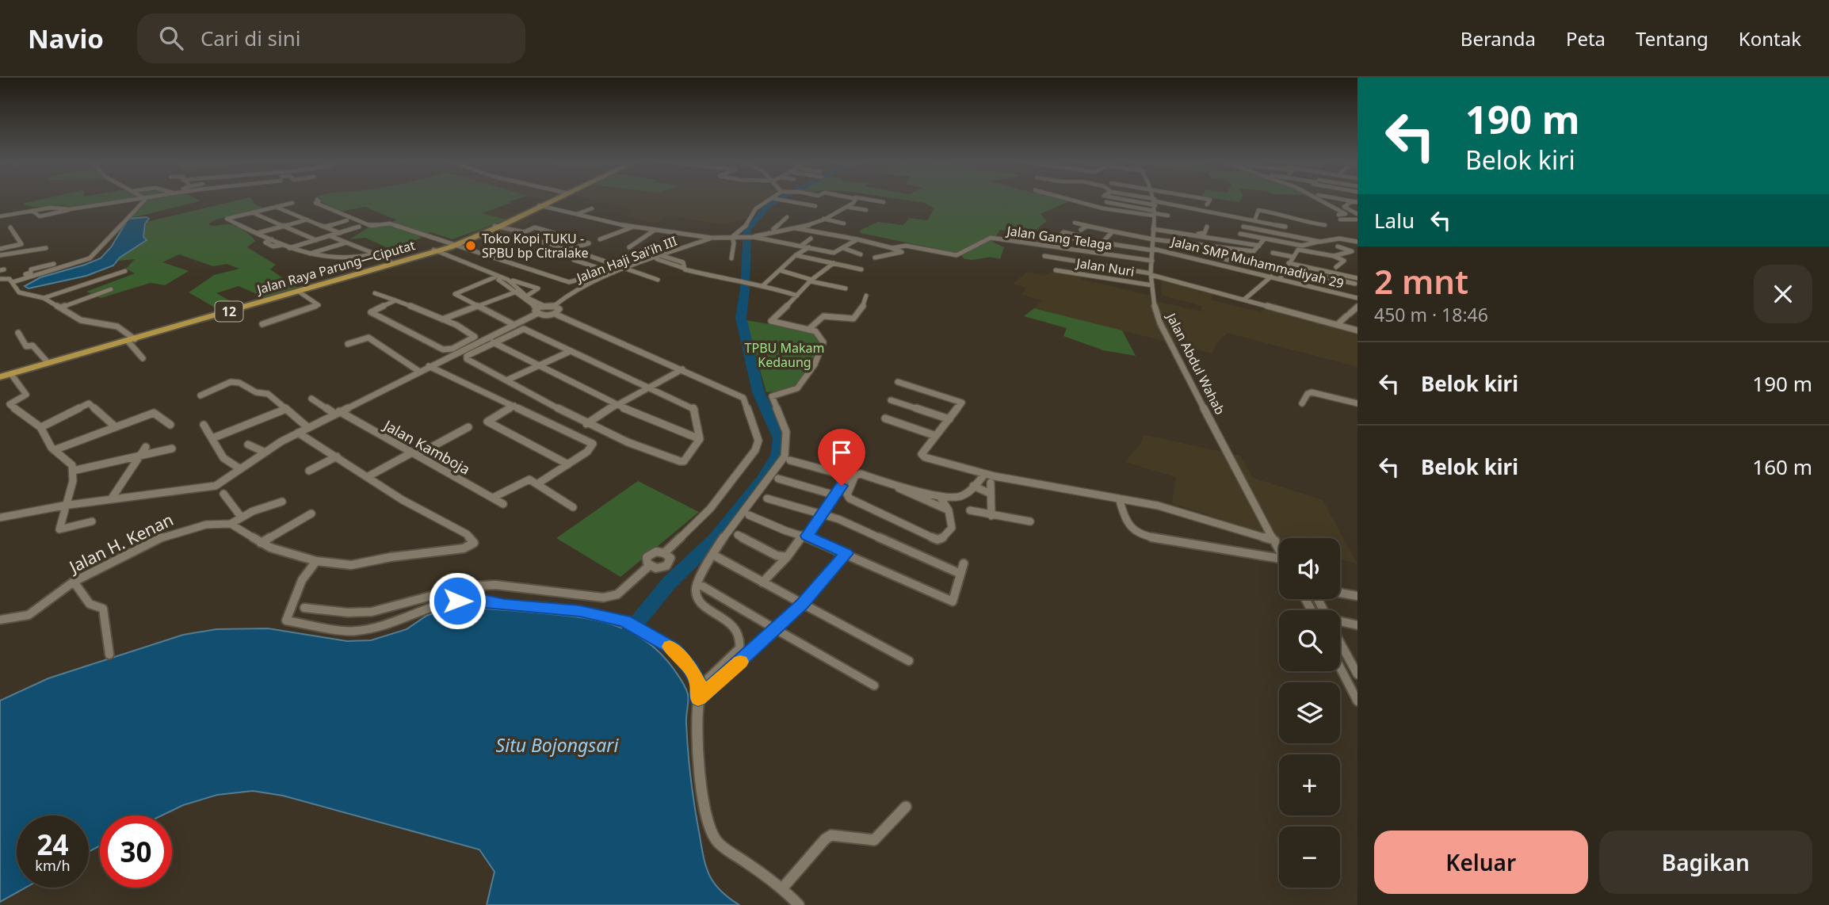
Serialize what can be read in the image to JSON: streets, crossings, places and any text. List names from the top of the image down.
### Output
{
  "streets": {
    "highway": ["Jalan Raya Parung—Ciputat", "12"],
    "street": [
      "Jalan Gang Telaga",
      "Jalan Haji Sai'ih III",
      "Jalan SMP Muhammadiyah 29",
      "Jalan Nuri",
      "Jalan Abdul Wahab",
      "Jalan Kamboja",
      "Jalan H. Kenan"
    ]
  },
  "crossings": [
    ["Jalan Gang Telaga", "Jalan Abdul Wahab"],
    ["Jalan SMP Muhammadiyah 29", "Jalan Abdul Wahab"],
    ["Jalan Nuri", "Jalan Abdul Wahab"]
  ],
  "water": ["Situ Bojongsari"],
  "parks": ["TPBU Makam Kedaung"],
  "places": ["Toko Kopi TUKU - SPBU bp Citralake"],
  "page": {
    "header": "Navio",
    "search": "Cari di sini",
    "nav": [
      "Beranda",
      "Peta",
      "Tentang",
      "Kontak"
    ],
    "turn": ["190 m", "Belok kiri"],
    "then": "Lalu",
    "heading": ["2 mnt", "450 m · 18:46"],
    "list": [
      {
        "name": "Belok kiri",
        "value": "190 m"
      },
      {
        "name": "Belok kiri",
        "value": "160 m"
      }
    ],
    "map_buttons": ["+", "−"],
    "speed": "24 km/h",
    "limit": "30",
    "buttons": ["Keluar", "Bagikan"]
  }
}
